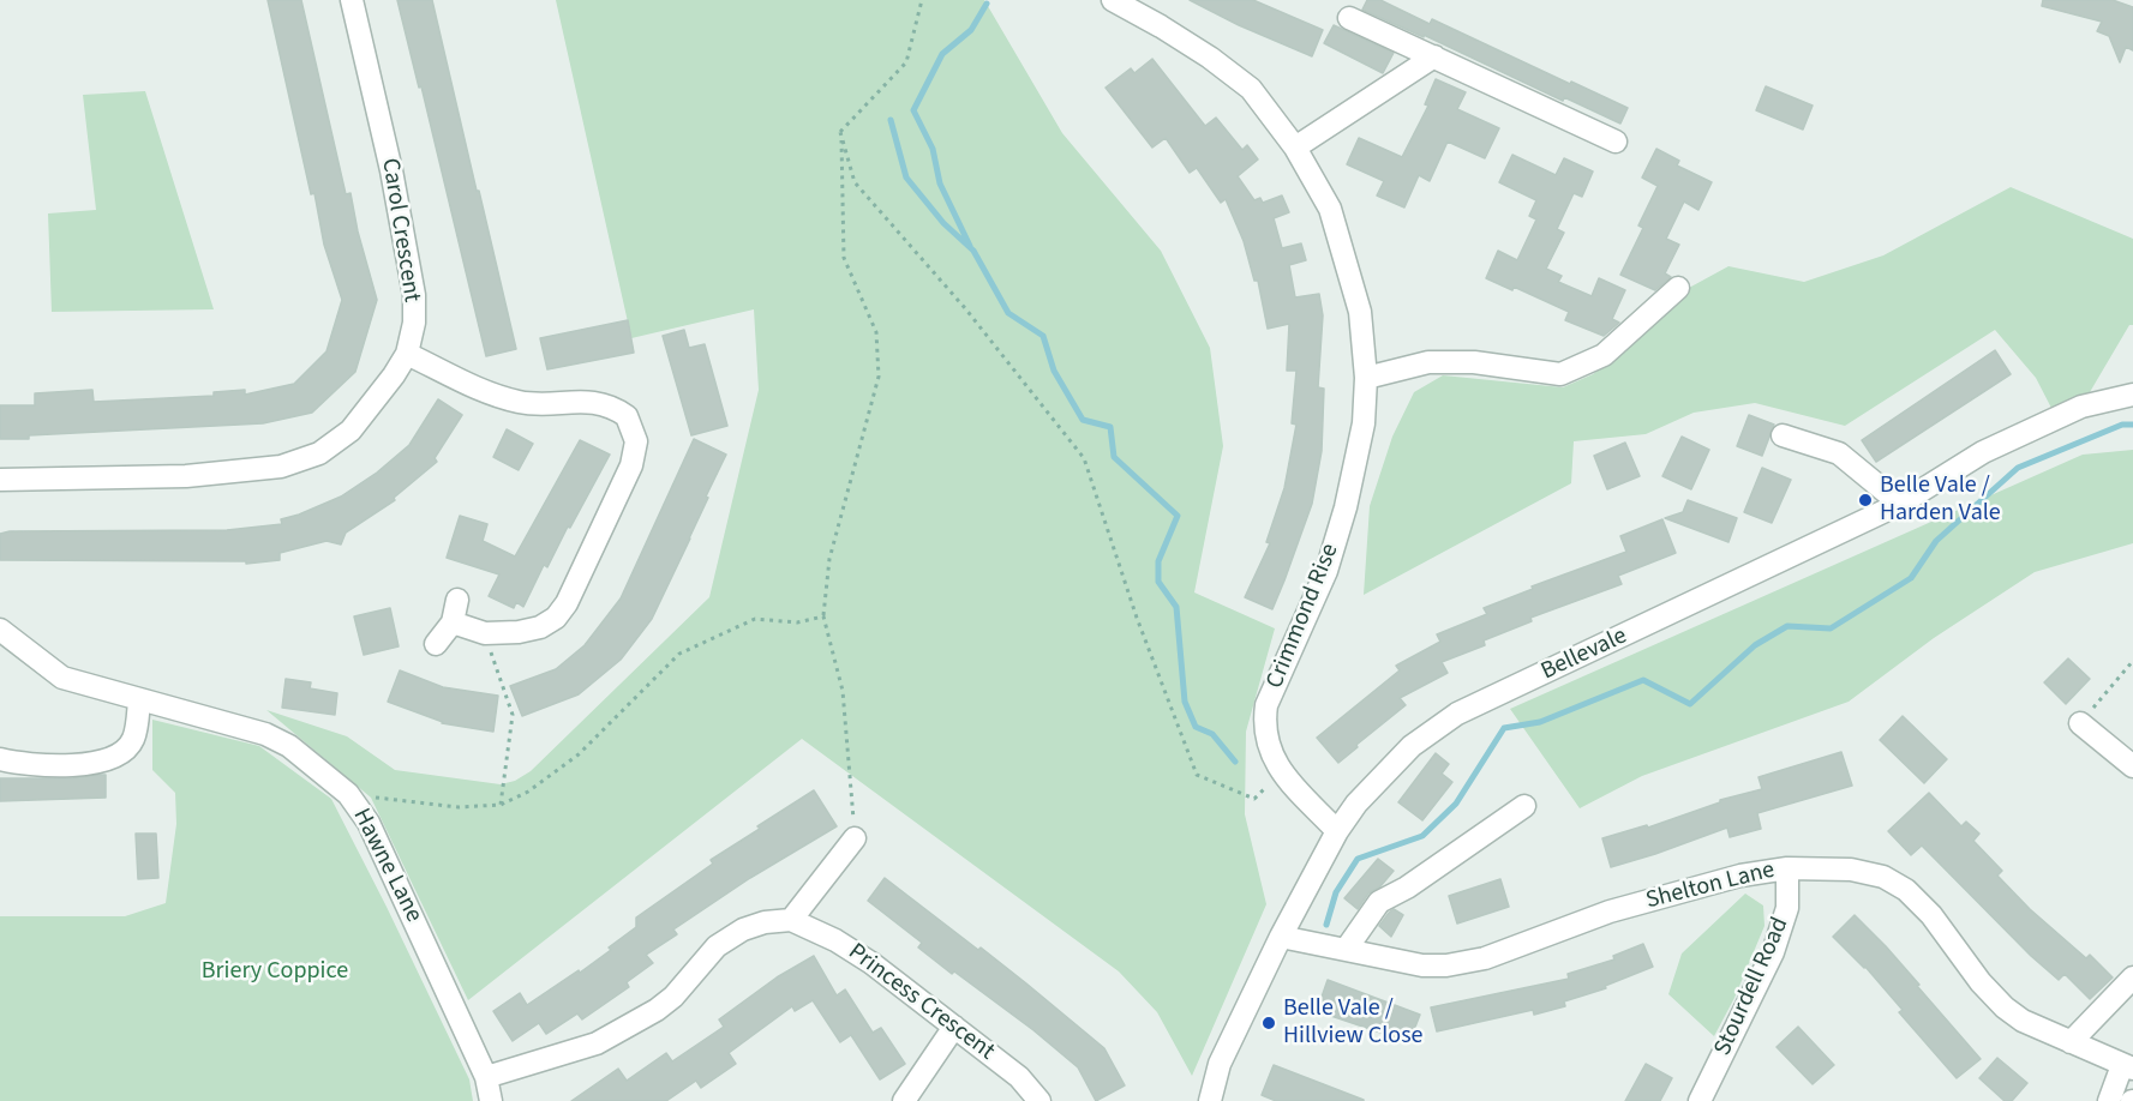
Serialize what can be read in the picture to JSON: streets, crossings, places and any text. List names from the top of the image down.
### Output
{
  "streets": {
    "street": [
      "Carol Crescent",
      "Crimmond Rise",
      "Bellevale",
      "Hawne Lane",
      "Shelton Lane",
      "Stourdell Road",
      "Princess Crescent"
    ]
  },
  "crossings": [
    ["Crimmond Rise", "Bellevale"],
    ["Bellevale", "Shelton Lane"],
    ["Shelton Lane", "Stourdell Road"]
  ],
  "parks": ["Briery Coppice"],
  "places": ["Belle Vale / Harden Vale", "Belle Vale / Hillview Close"]
}
